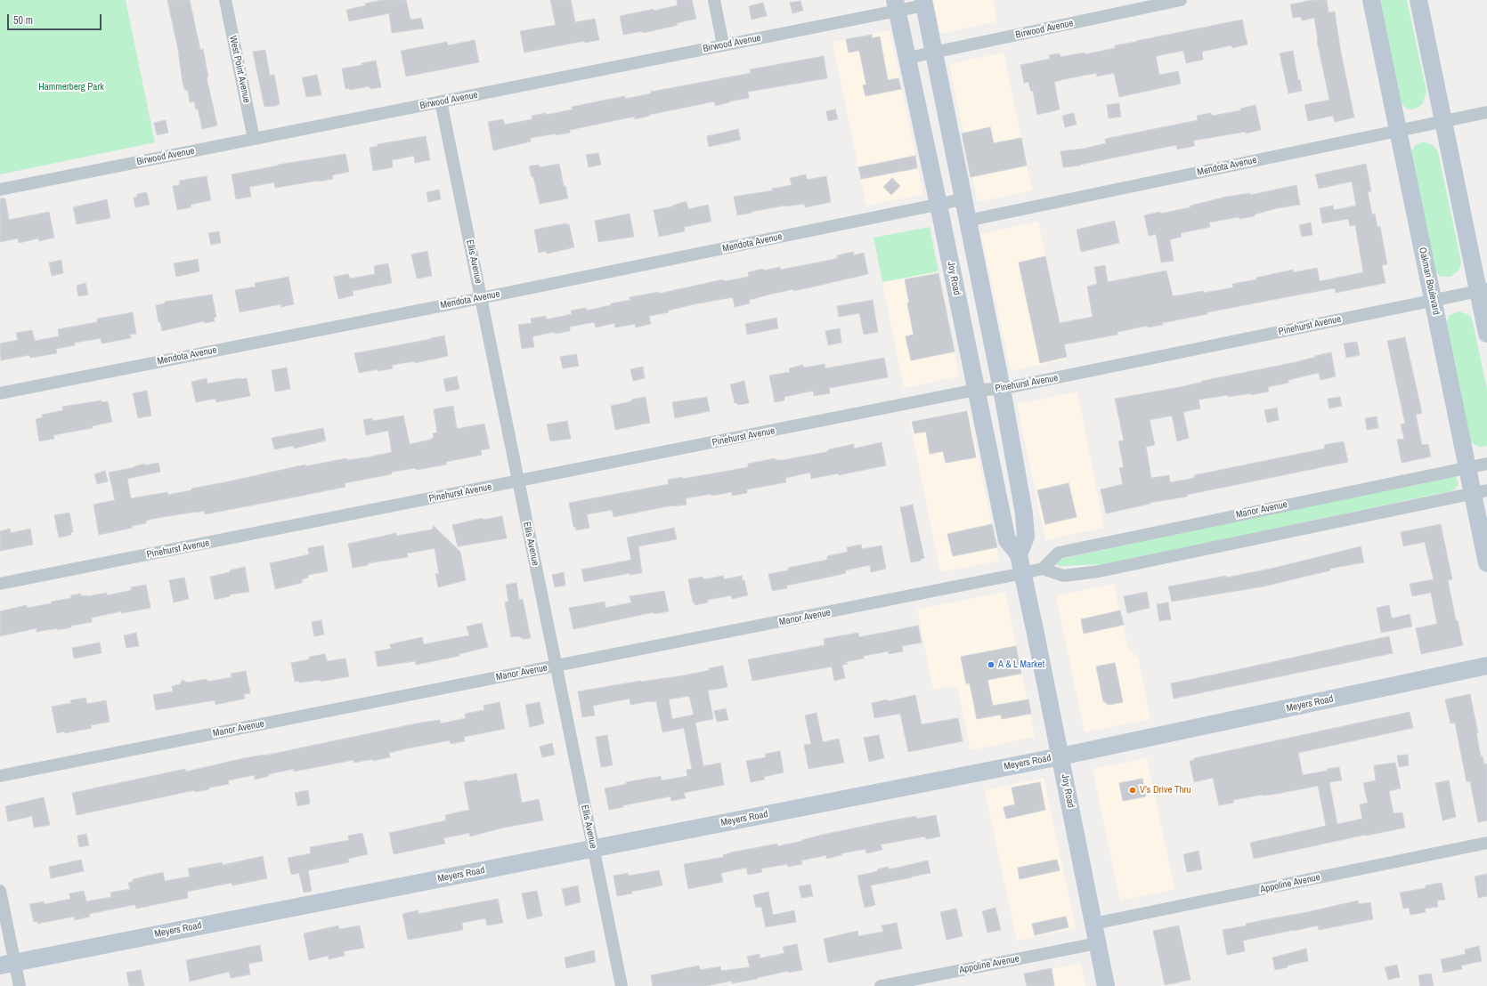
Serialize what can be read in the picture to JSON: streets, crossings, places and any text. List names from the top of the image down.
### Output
{
  "streets": {
    "street": [
      "Birwood Avenue",
      "West Point Avenue",
      "Mendota Avenue",
      "Ellis Avenue",
      "Joy Road",
      "Oakman Boulevard",
      "Pinehurst Avenue",
      "Manor Avenue",
      "Meyers Road",
      "Appoline Avenue"
    ]
  },
  "crossings": [
    ["Birwood Avenue", "West Point Avenue"],
    ["Birwood Avenue", "Ellis Avenue"],
    ["Birwood Avenue", "Joy Road"],
    ["Mendota Avenue", "Ellis Avenue"],
    ["Mendota Avenue", "Joy Road"],
    ["Mendota Avenue", "Oakman Boulevard"],
    ["Ellis Avenue", "Pinehurst Avenue"],
    ["Ellis Avenue", "Manor Avenue"],
    ["Ellis Avenue", "Meyers Road"],
    ["Joy Road", "Pinehurst Avenue"],
    ["Joy Road", "Manor Avenue"],
    ["Joy Road", "Meyers Road"],
    ["Joy Road", "Appoline Avenue"],
    ["Oakman Boulevard", "Pinehurst Avenue"],
    ["Oakman Boulevard", "Manor Avenue"]
  ],
  "parks": ["Hammerberg Park"],
  "places": ["A & L Market", "V’s Drive Thru"],
  "scale_bar": "50 m"
}
